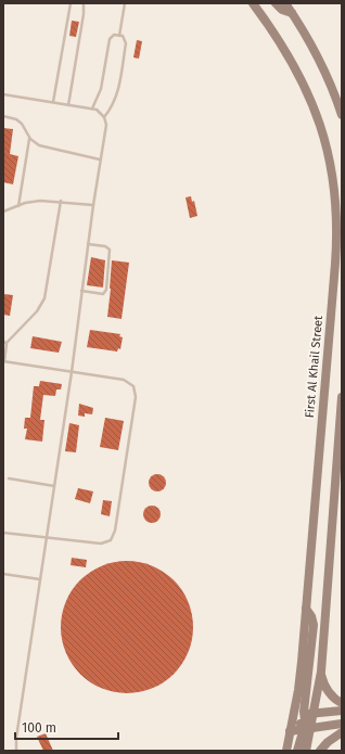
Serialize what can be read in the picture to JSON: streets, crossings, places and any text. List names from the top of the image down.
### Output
{
  "streets": {
    "main road": ["First Al Khail Street"]
  },
  "scale_bar": "100 m"
}
